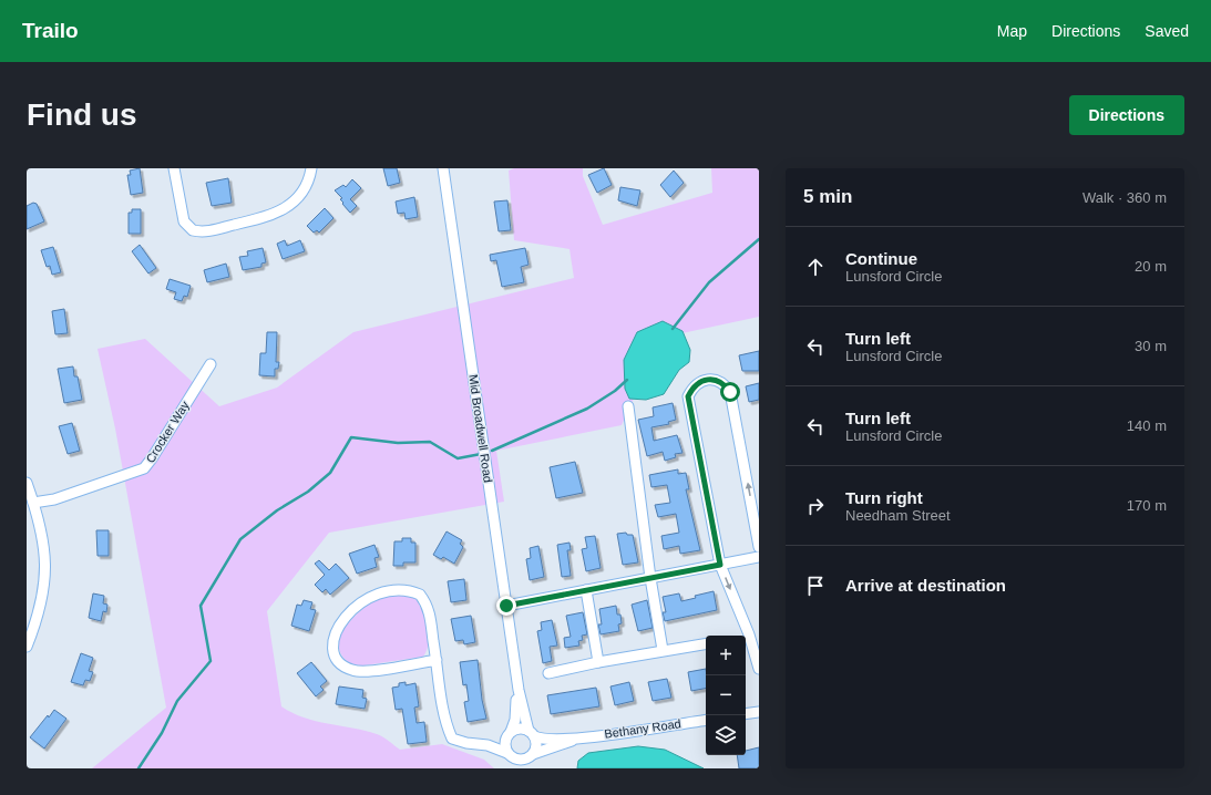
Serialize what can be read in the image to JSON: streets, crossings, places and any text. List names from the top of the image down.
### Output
{
  "streets": {
    "street": ["Mid Broadwell Road", "Crocker Way", "Bethany Road"]
  },
  "crossings": [
    ["Mid Broadwell Road", "Bethany Road"]
  ],
  "page": {
    "header": "Trailo",
    "nav": ["Map", "Directions", "Saved"],
    "buttons": "Directions",
    "title": "Find us",
    "heading": ["5 min", "Walk · 360 m"],
    "list": [
      ["Continue", "Lunsford Circle", "20 m"],
      ["Turn left", "Lunsford Circle", "30 m"],
      ["Turn left", "Lunsford Circle", "140 m"],
      ["Turn right", "Needham Street", "170 m"],
      "Arrive at destination"
    ],
    "map_buttons": ["+", "−"]
  }
}
